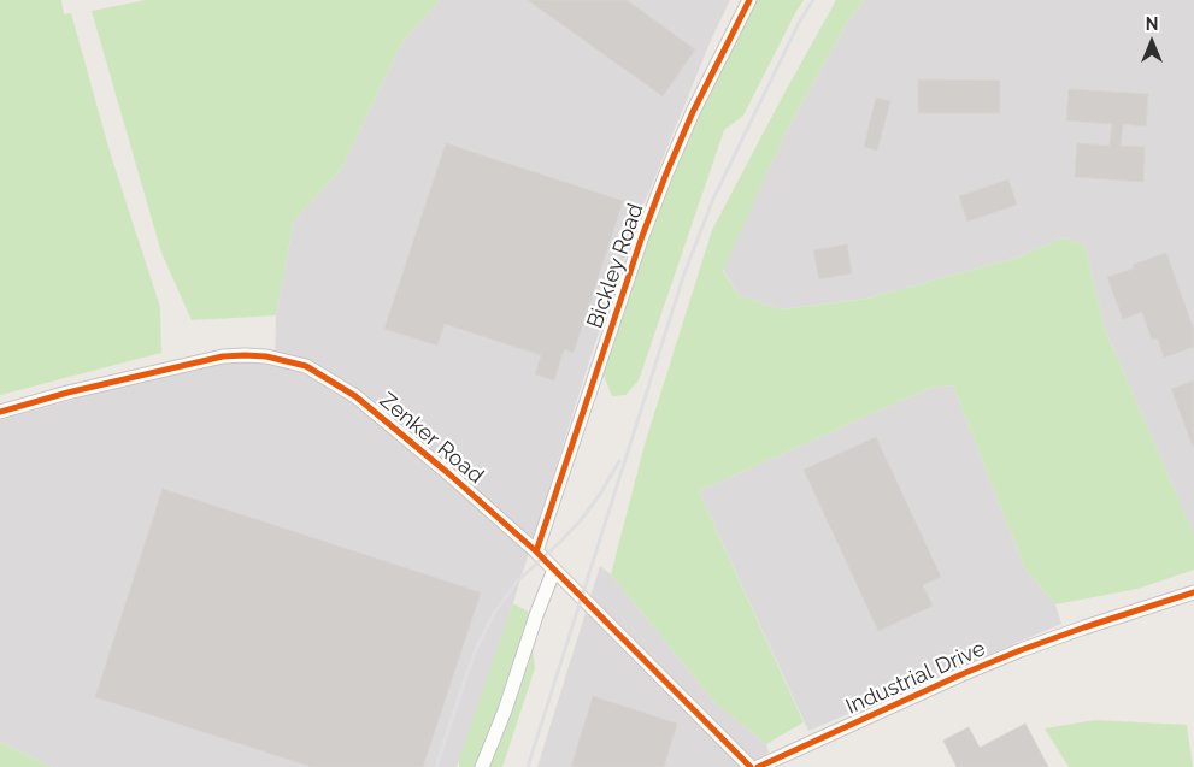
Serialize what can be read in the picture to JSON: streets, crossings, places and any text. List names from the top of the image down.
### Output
{
  "streets": {
    "street": ["Bickley Road", "Zenker Road", "Industrial Drive"]
  },
  "crossings": [
    ["Bickley Road", "Zenker Road"]
  ],
  "north": "top"
}
